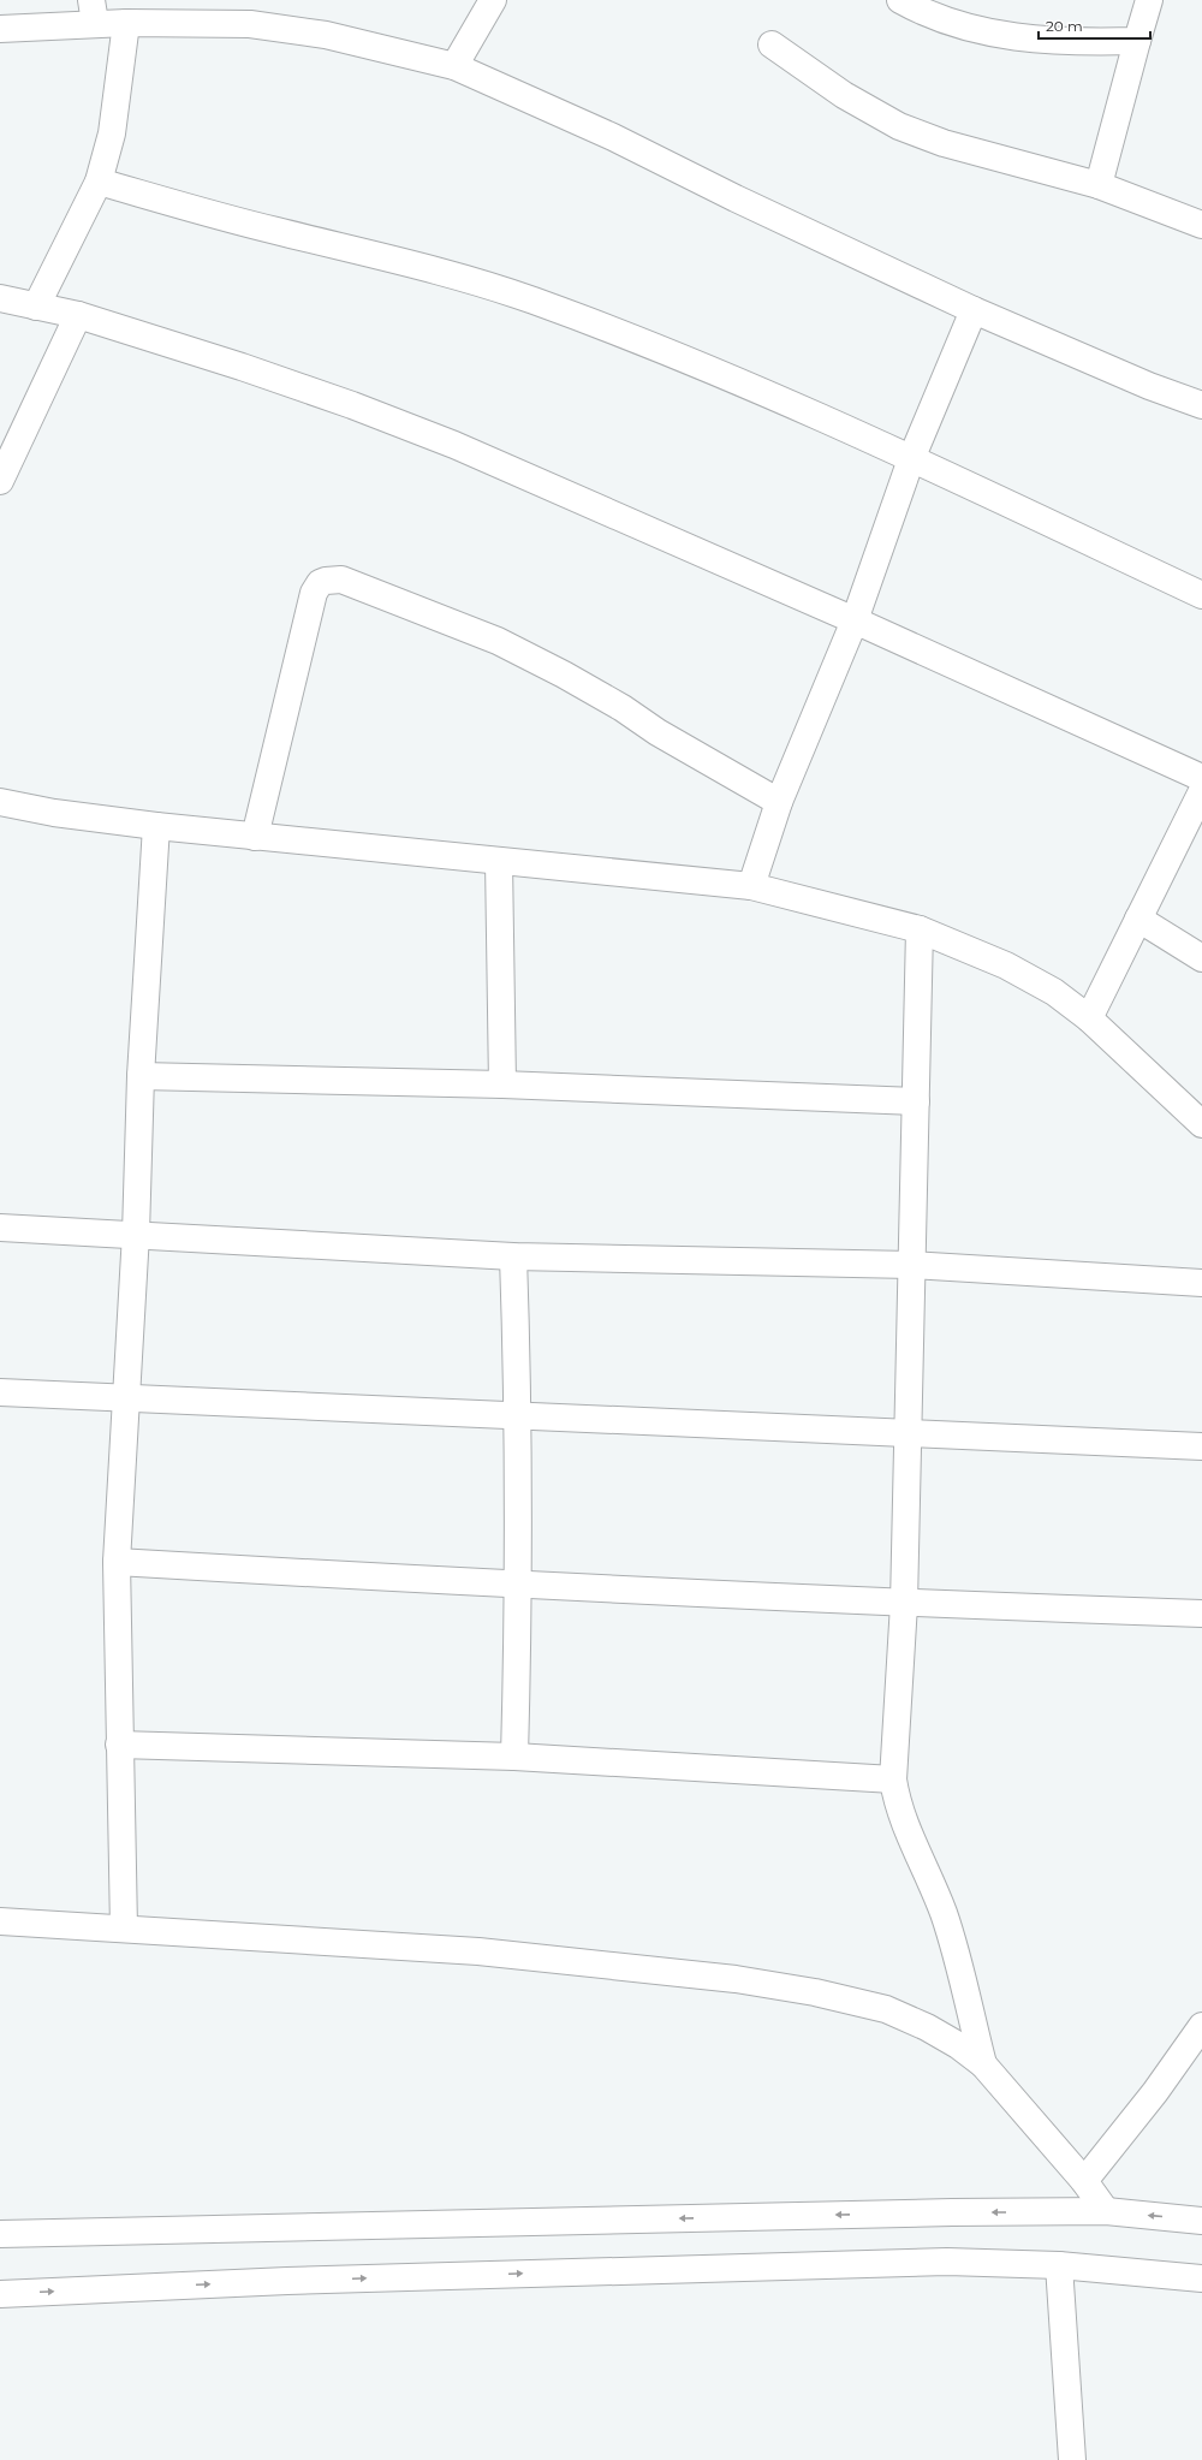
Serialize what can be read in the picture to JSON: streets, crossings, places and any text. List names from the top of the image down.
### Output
{
  "scale_bar": "20 m"
}
